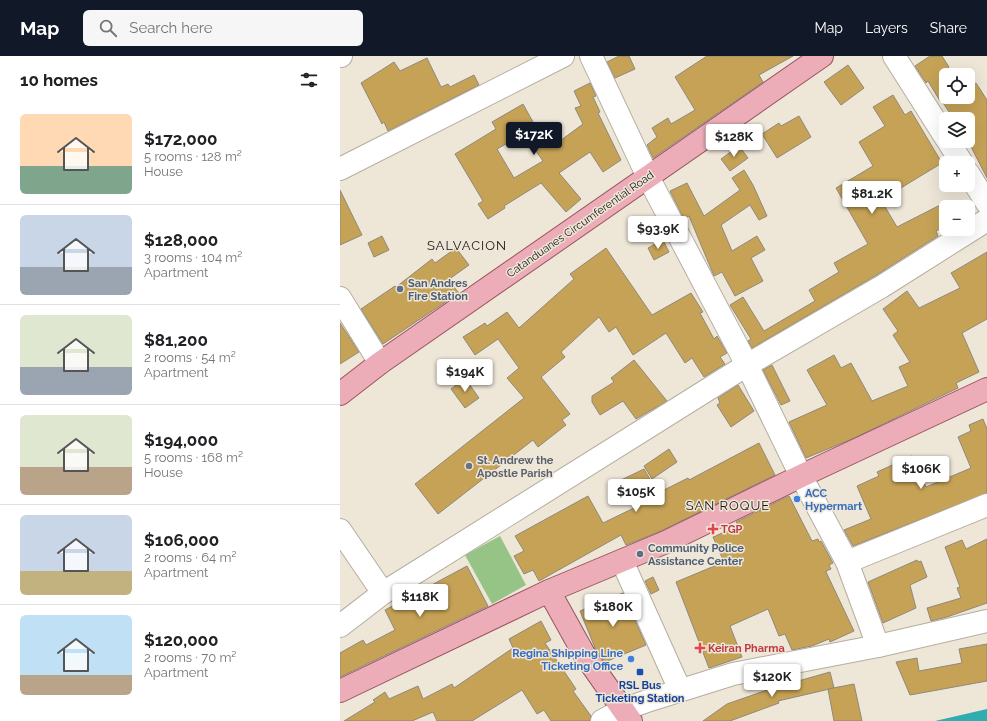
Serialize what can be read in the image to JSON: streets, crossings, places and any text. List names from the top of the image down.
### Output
{
  "streets": {
    "main road": ["Catanduanes Circumferential Road"]
  },
  "districts": ["SALVACION", "SAN ROQUE"],
  "places": {
    "other": [
      "San Andres Fire Station",
      "St. Andrew the Apostle Parish",
      "ACC Hypermart",
      "Community Police Assistance Center",
      "Regina Shipping Line Ticketing Office"
    ],
    "health": ["TGP", "Keiran Pharma"],
    "transit": ["RSL Bus Ticketing Station"]
  },
  "page": {
    "header": "Map",
    "search": "Search here",
    "nav": ["Map", "Layers", "Share"],
    "heading": "10 homes",
    "map_buttons": ["+", "−"],
    "list": [
      {
        "name": "$172,000",
        "note": "5 rooms · 128 m² · House"
      },
      {
        "name": "$128,000",
        "note": "3 rooms · 104 m² · Apartment"
      },
      {
        "name": "$81,200",
        "note": "2 rooms · 54 m² · Apartment"
      },
      {
        "name": "$194,000",
        "note": "5 rooms · 168 m² · House"
      },
      {
        "name": "$106,000",
        "note": "2 rooms · 64 m² · Apartment"
      },
      {
        "name": "$120,000",
        "note": "2 rooms · 70 m² · Apartment"
      }
    ],
    "price": [
      "$172K",
      "$128K",
      "$81.2K",
      "$93.9K",
      "$194K",
      "$106K",
      "$105K",
      "$118K",
      "$180K",
      "$120K"
    ]
  }
}
